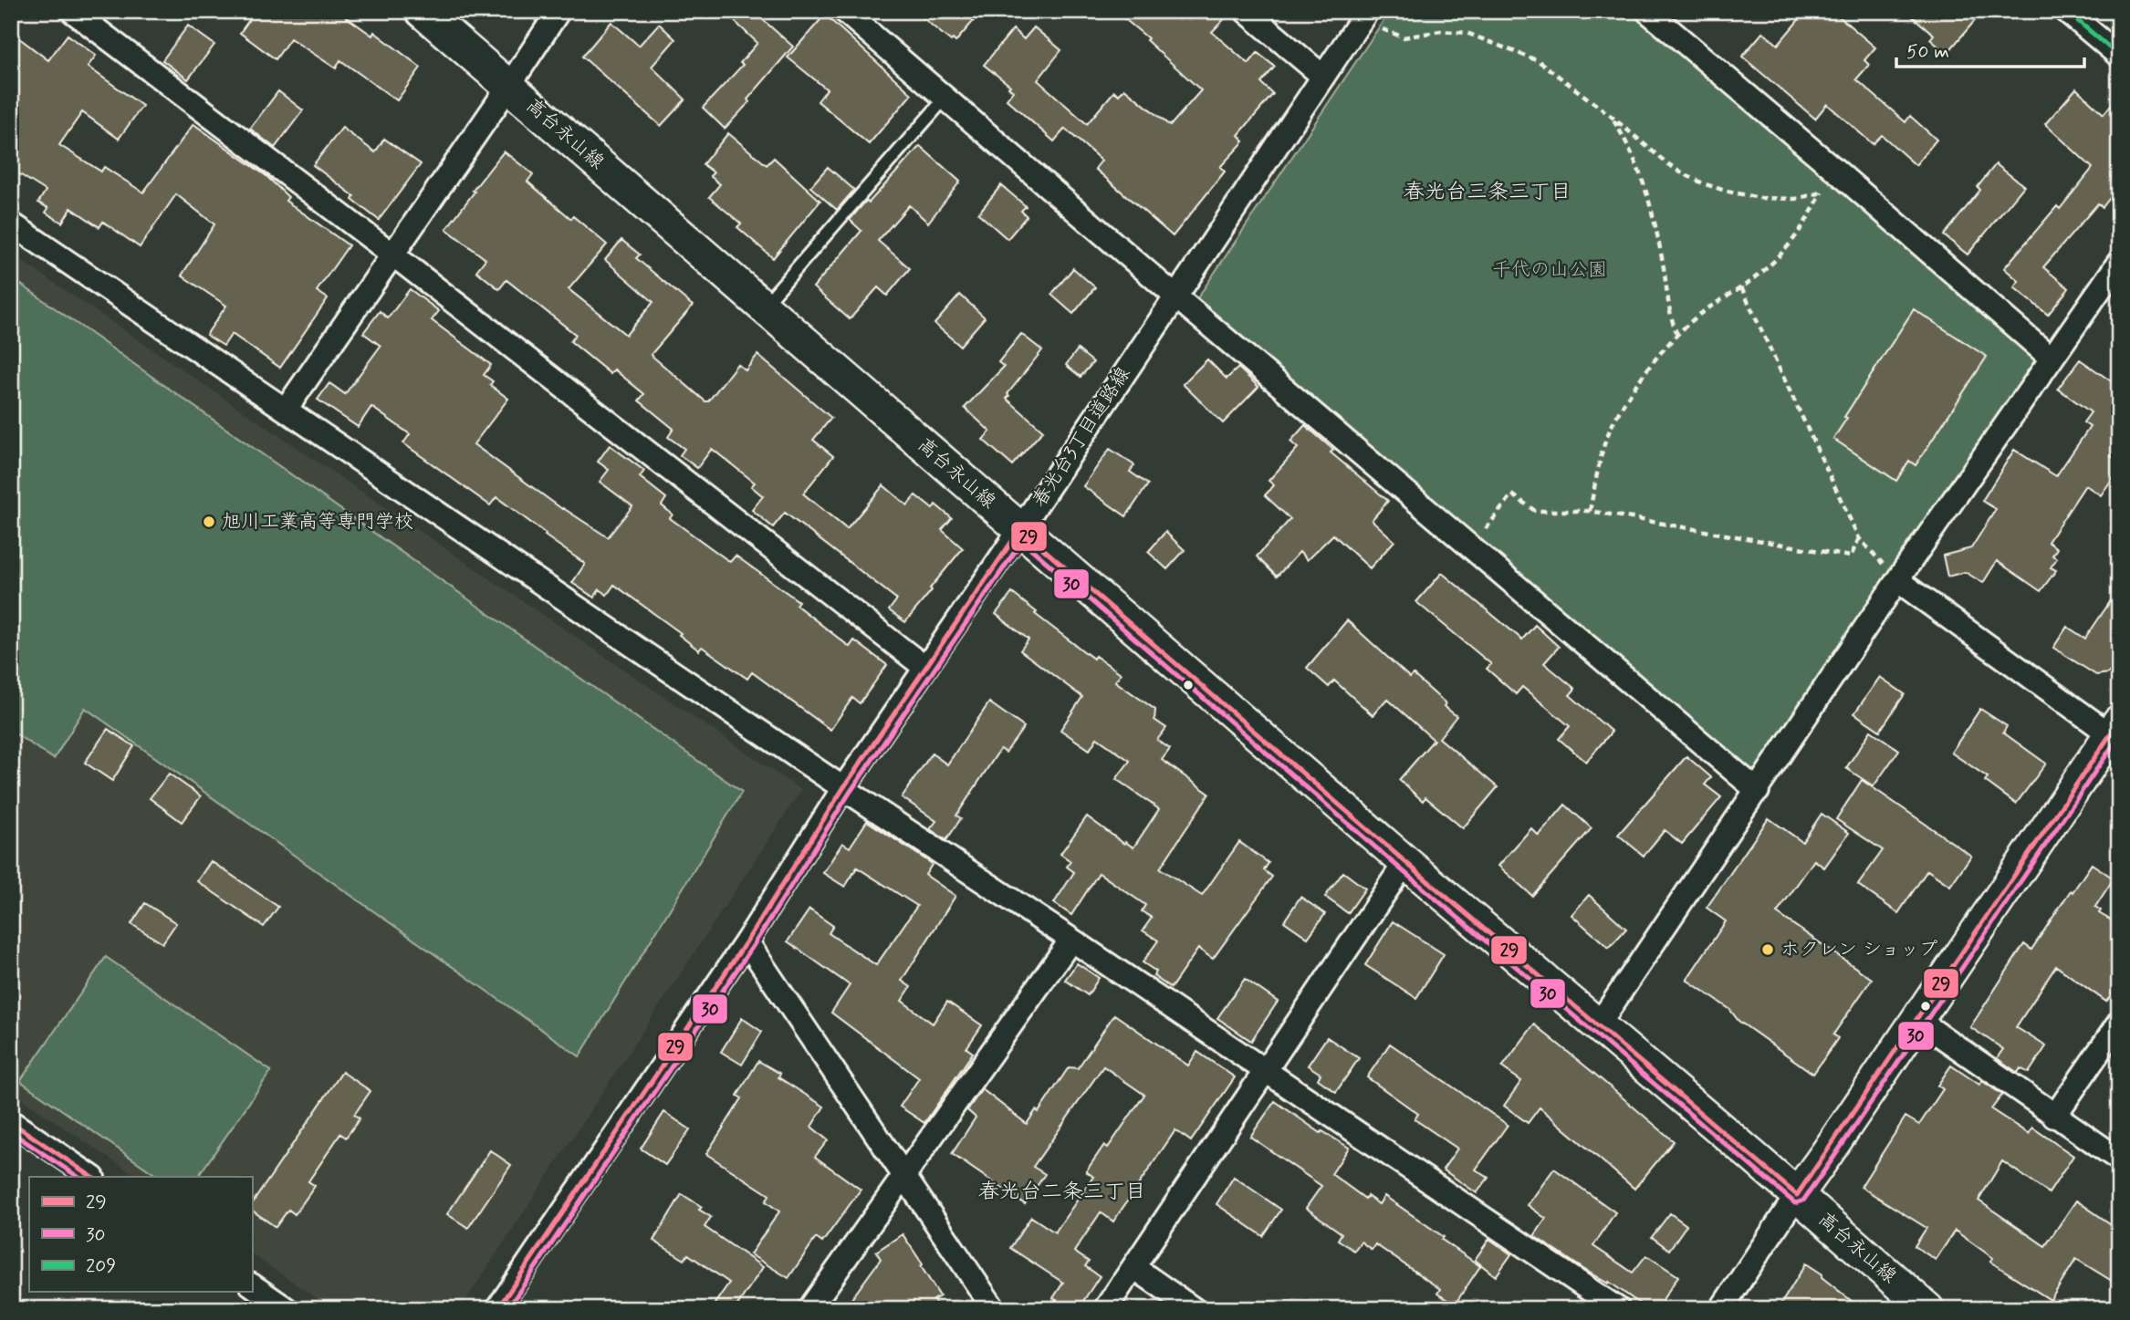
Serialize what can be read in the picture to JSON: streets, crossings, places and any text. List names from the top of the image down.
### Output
{
  "streets": {
    "street": ["高台永山線", "春光台3丁目道路線"]
  },
  "crossings": [
    ["高台永山線", "春光台3丁目道路線"]
  ],
  "districts": ["春光台三条三丁目", "春光台二条三丁目"],
  "parks": ["千代の山公園"],
  "places": ["旭川工業高等専門学校", "ホクレン ショップ"],
  "lines": ["transit line 209", "transit line 29", "transit line 30"],
  "legend": ["29", "30", "209"],
  "scale_bar": "50 m"
}
